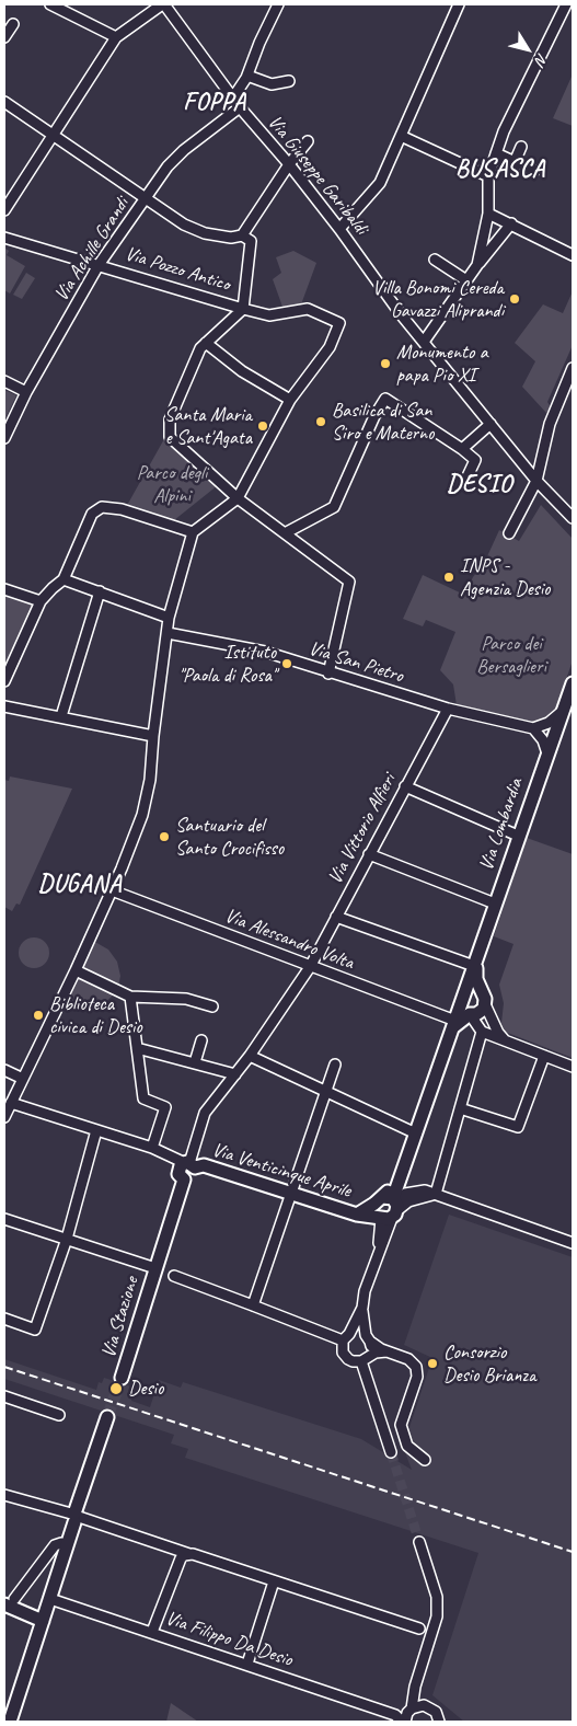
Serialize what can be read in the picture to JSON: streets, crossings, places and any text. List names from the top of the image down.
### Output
{
  "streets": {
    "street": [
      "Via Giuseppe Garibaldi",
      "Via Achille Grandi",
      "Via Pozzo Antico",
      "Via San Pietro",
      "Via Lombardia",
      "Via Vittorio Alfieri",
      "Via Alessandro Volta",
      "Via Venticinque Aprile",
      "Via Stazione",
      "Via Filippo Da Desio"
    ]
  },
  "crossings": [
    ["Via Giuseppe Garibaldi", "Via Achille Grandi"],
    ["Via Achille Grandi", "Via Pozzo Antico"],
    ["Via San Pietro", "Via Vittorio Alfieri"],
    ["Via Lombardia", "Via Alessandro Volta"],
    ["Via Lombardia", "Via Venticinque Aprile"],
    ["Via Vittorio Alfieri", "Via Alessandro Volta"],
    ["Via Vittorio Alfieri", "Via Venticinque Aprile"],
    ["Via Vittorio Alfieri", "Via Stazione"],
    ["Via Venticinque Aprile", "Via Stazione"]
  ],
  "districts": [
    "FOPPA",
    "BUSASCA",
    "DESIO",
    "DUGANA"
  ],
  "parks": ["Parco degli Alpini", "Parco dei Bersaglieri"],
  "places": [
    "Villa Bonomi Cereda Gavazzi Aliprandi",
    "Monumento a papa Pio XI",
    "Basilica di San Siro e Materno",
    "Santa Maria e Sant'Agata",
    "INPS - Agenzia Desio",
    "Istituto \"Paola di Rosa\"",
    "Santuario del Santo Crocifisso",
    "Biblioteca civica di Desio",
    "Consorzio Desio Brianza",
    "Desio"
  ],
  "north": "bottom right"
}
